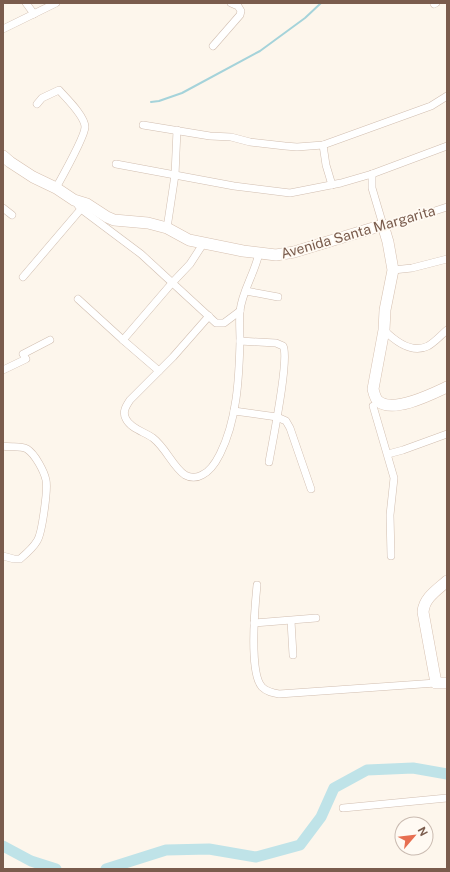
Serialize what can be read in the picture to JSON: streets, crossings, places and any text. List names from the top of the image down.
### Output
{
  "streets": {
    "street": ["Avenida Santa Margarita"]
  },
  "north": "top right"
}
